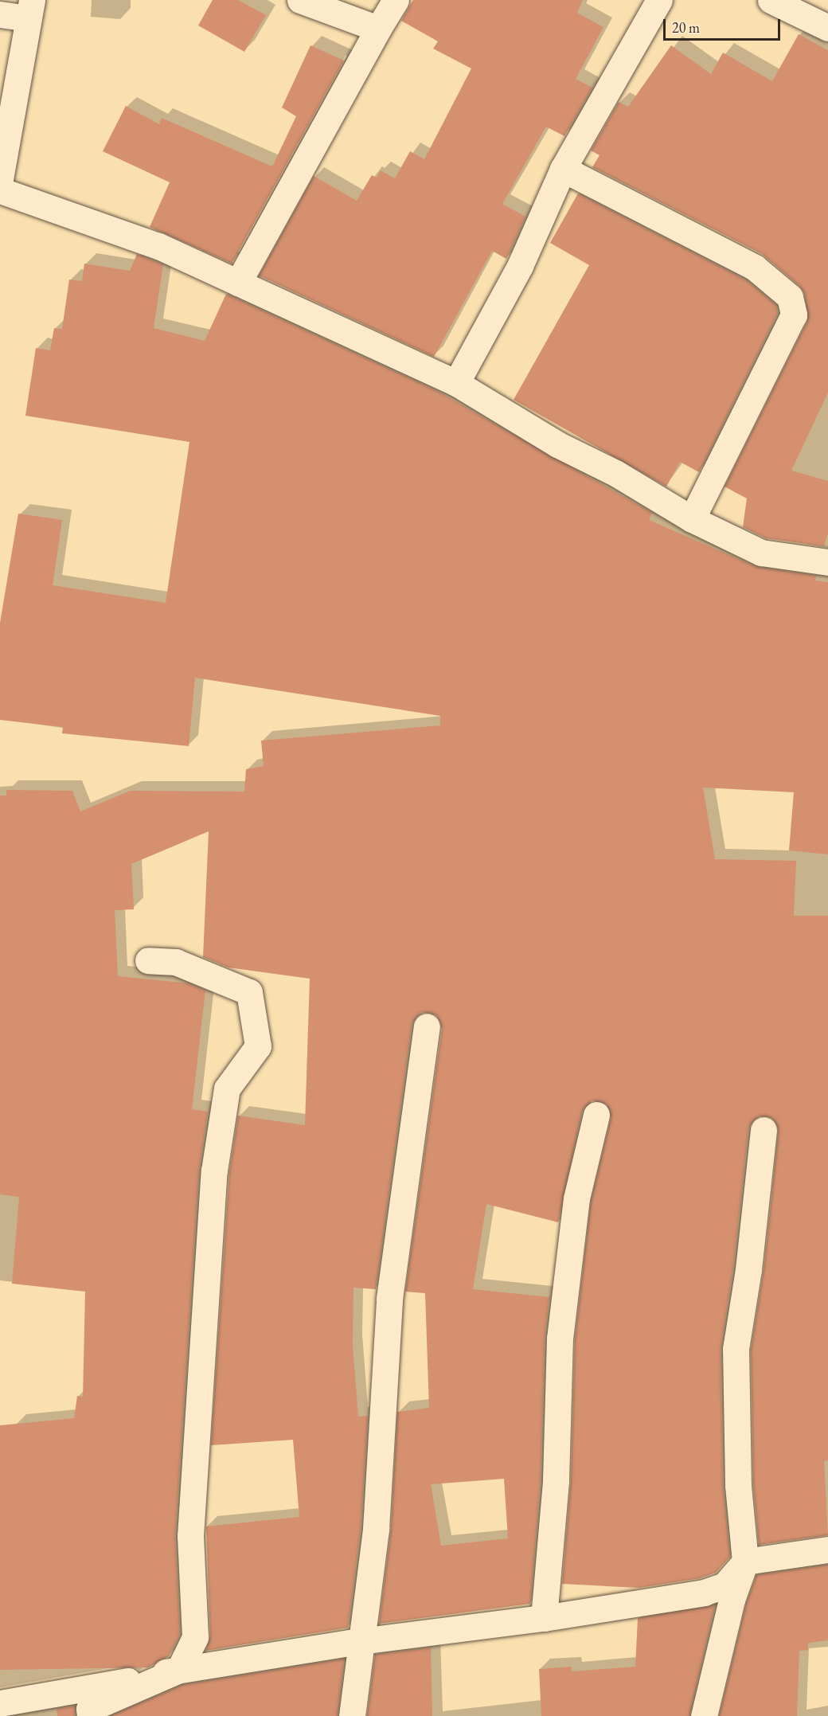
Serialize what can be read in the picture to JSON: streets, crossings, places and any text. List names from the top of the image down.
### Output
{
  "scale_bar": "20 m"
}
